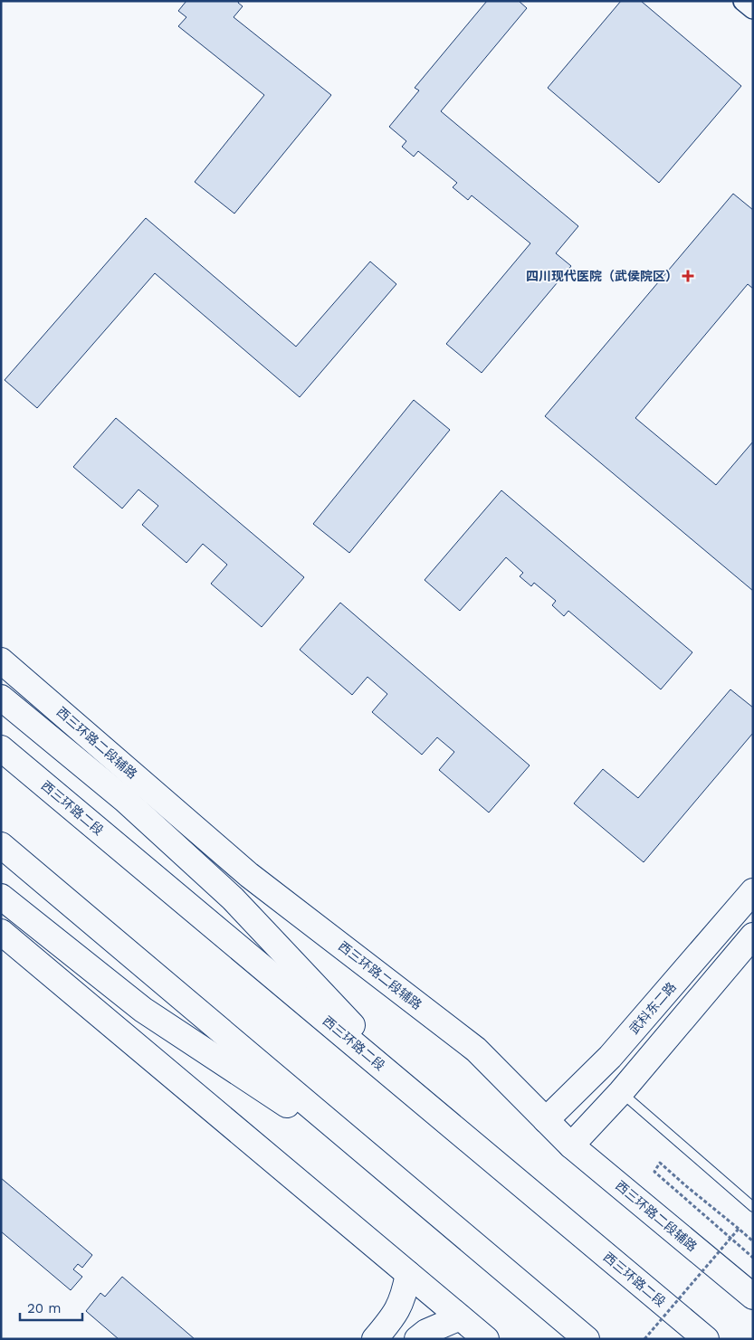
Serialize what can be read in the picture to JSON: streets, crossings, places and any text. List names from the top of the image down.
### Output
{
  "streets": {
    "main road": ["西三环路二段辅路", "西三环路二段", "武科东二路"]
  },
  "crossings": [
    ["西三环路二段辅路", "武科东二路"]
  ],
  "places": {
    "health": ["四川现代医院（武侯院区）"]
  },
  "scale_bar": "20 m"
}
